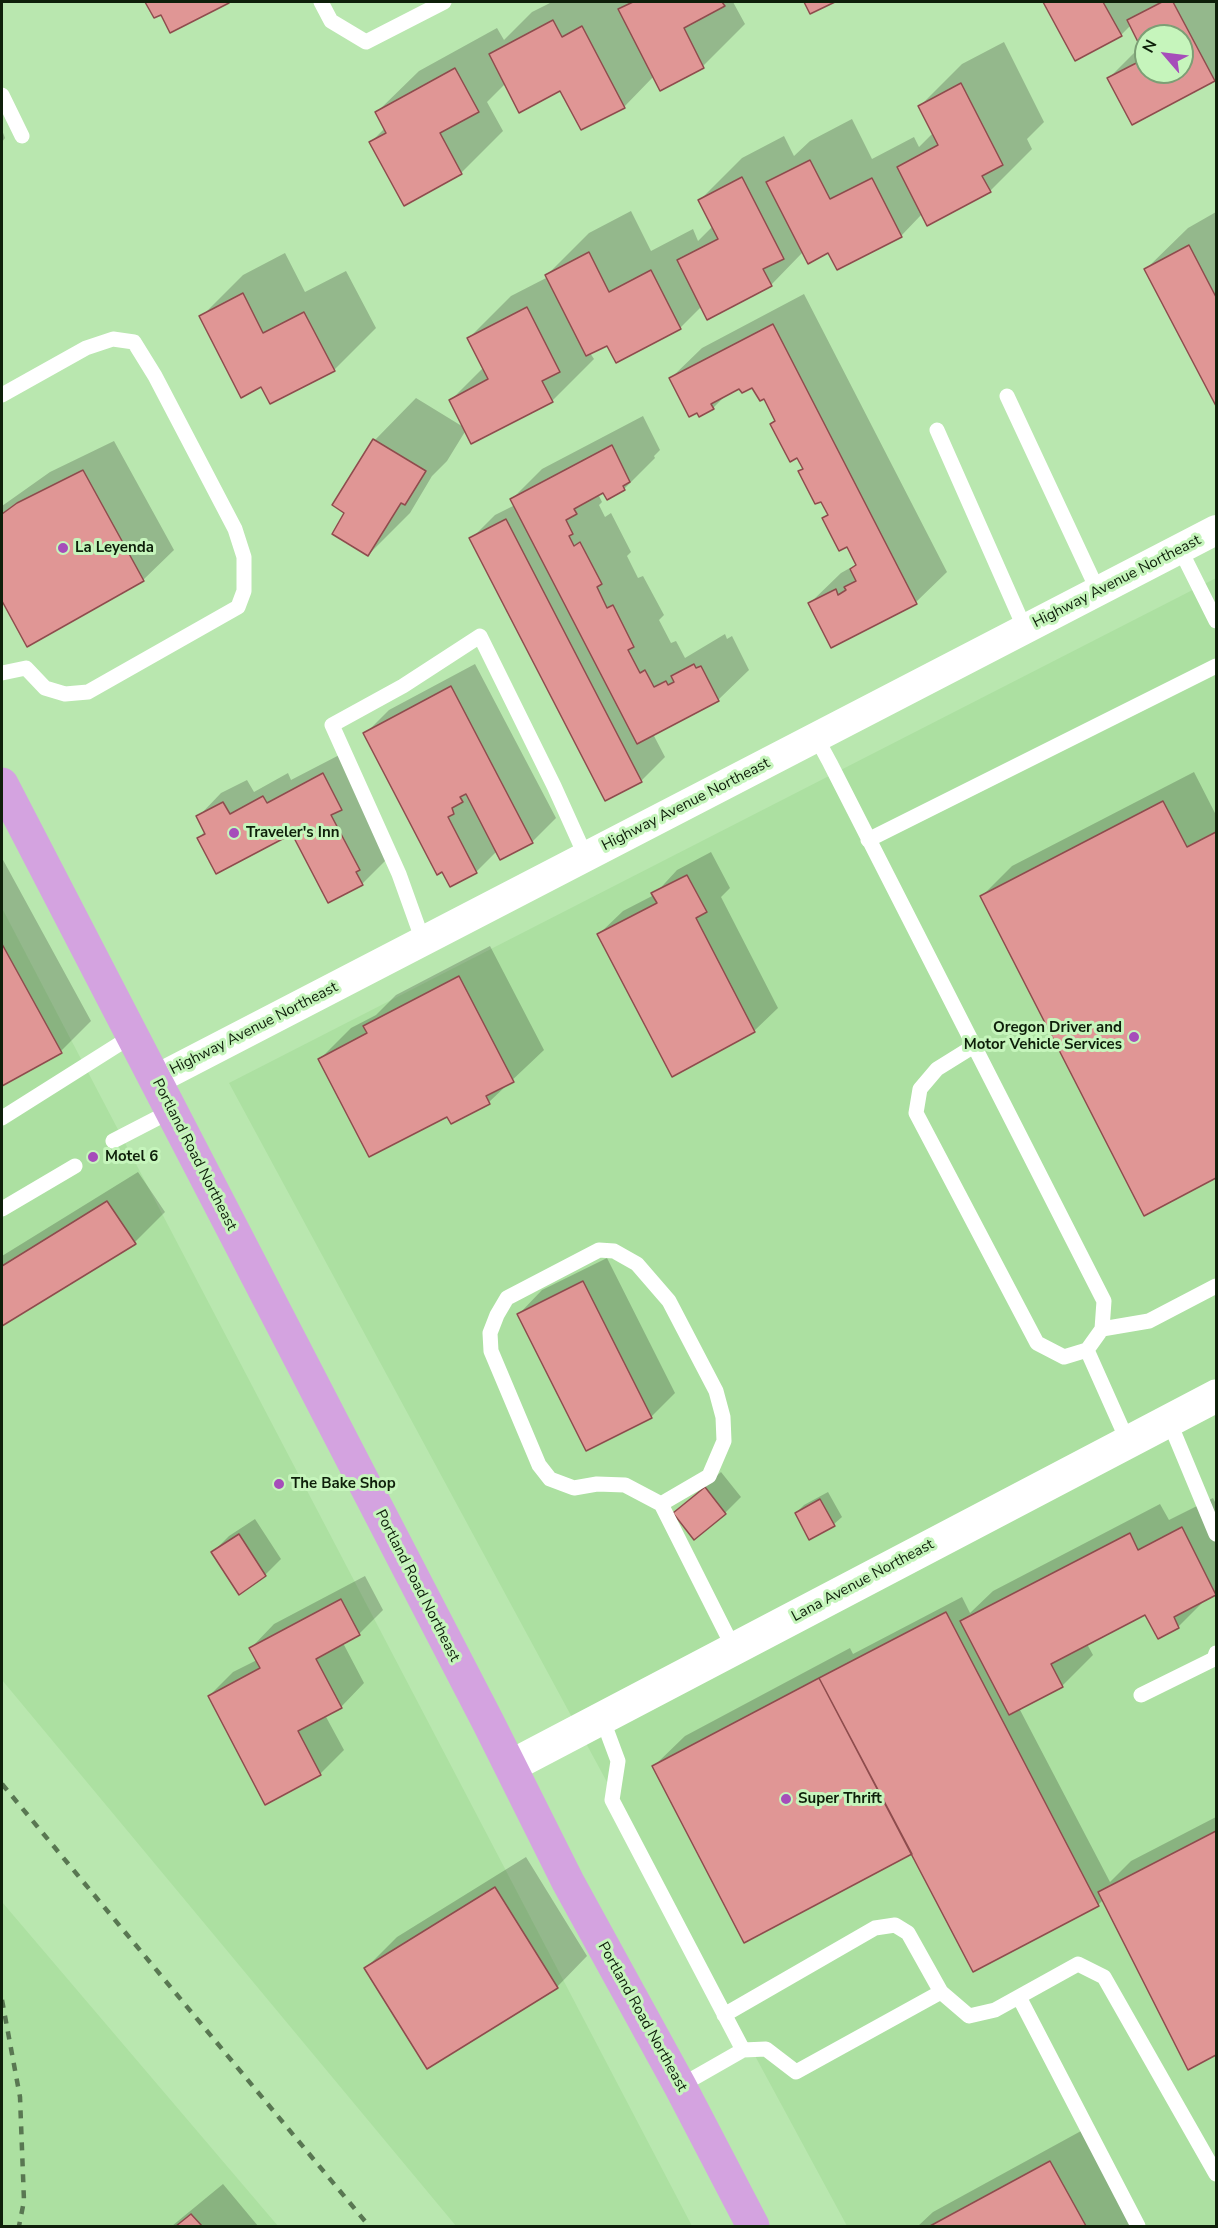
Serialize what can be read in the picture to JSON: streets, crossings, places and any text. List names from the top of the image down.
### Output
{
  "streets": {
    "main road": ["Portland Road Northeast"],
    "street": ["Highway Avenue Northeast", "Lana Avenue Northeast"]
  },
  "crossings": [
    ["Highway Avenue Northeast", "Portland Road Northeast"],
    ["Portland Road Northeast", "Lana Avenue Northeast"]
  ],
  "places": [
    "La Leyenda",
    "Traveler's Inn",
    "Oregon Driver and Motor Vehicle Services",
    "Motel 6",
    "The Bake Shop",
    "Super Thrift"
  ],
  "north": "top left"
}
